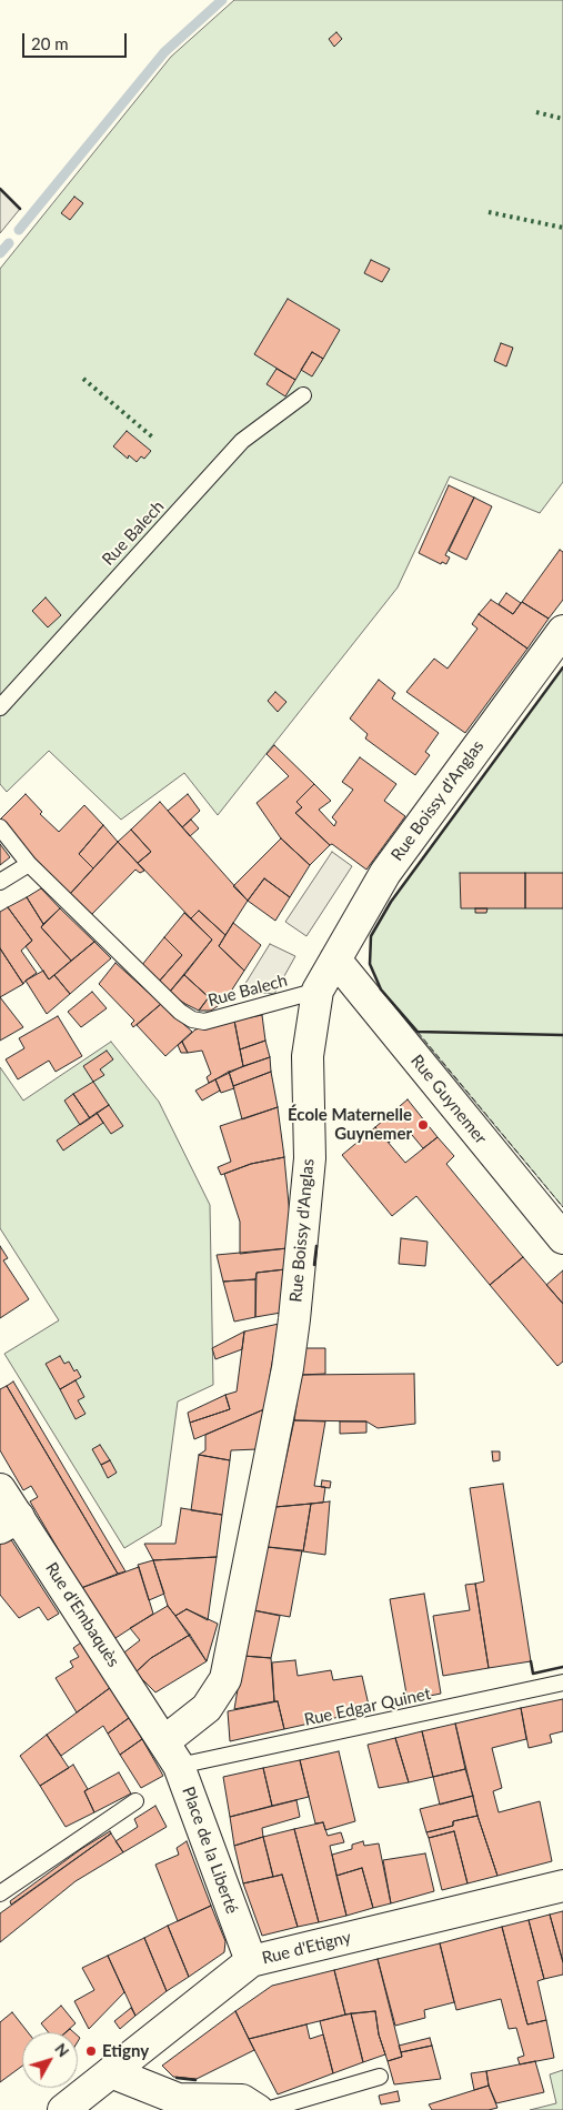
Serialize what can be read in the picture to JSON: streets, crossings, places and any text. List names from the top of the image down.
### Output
{
  "streets": {
    "street": [
      "Rue Boissy d'Anglas",
      "Rue Guynemer",
      "Rue d'Embaquès",
      "Place de la Liberté",
      "Rue d'Etigny"
    ],
    "lane": ["Rue Balech", "Rue Edgar Quinet"]
  },
  "crossings": [
    ["Rue Balech", "Rue Boissy d'Anglas"],
    ["Rue Boissy d'Anglas", "Rue Guynemer"],
    ["Rue Boissy d'Anglas", "Rue d'Embaquès"],
    ["Rue Boissy d'Anglas", "Rue Edgar Quinet"],
    ["Rue Boissy d'Anglas", "Place de la Liberté"],
    ["Rue d'Embaquès", "Rue Edgar Quinet"],
    ["Rue d'Embaquès", "Place de la Liberté"],
    ["Rue Edgar Quinet", "Place de la Liberté"],
    ["Place de la Liberté", "Rue d'Etigny"]
  ],
  "places": ["École Maternelle Guynemer", "Etigny"],
  "scale_bar": "20 m",
  "north": "top right"
}
